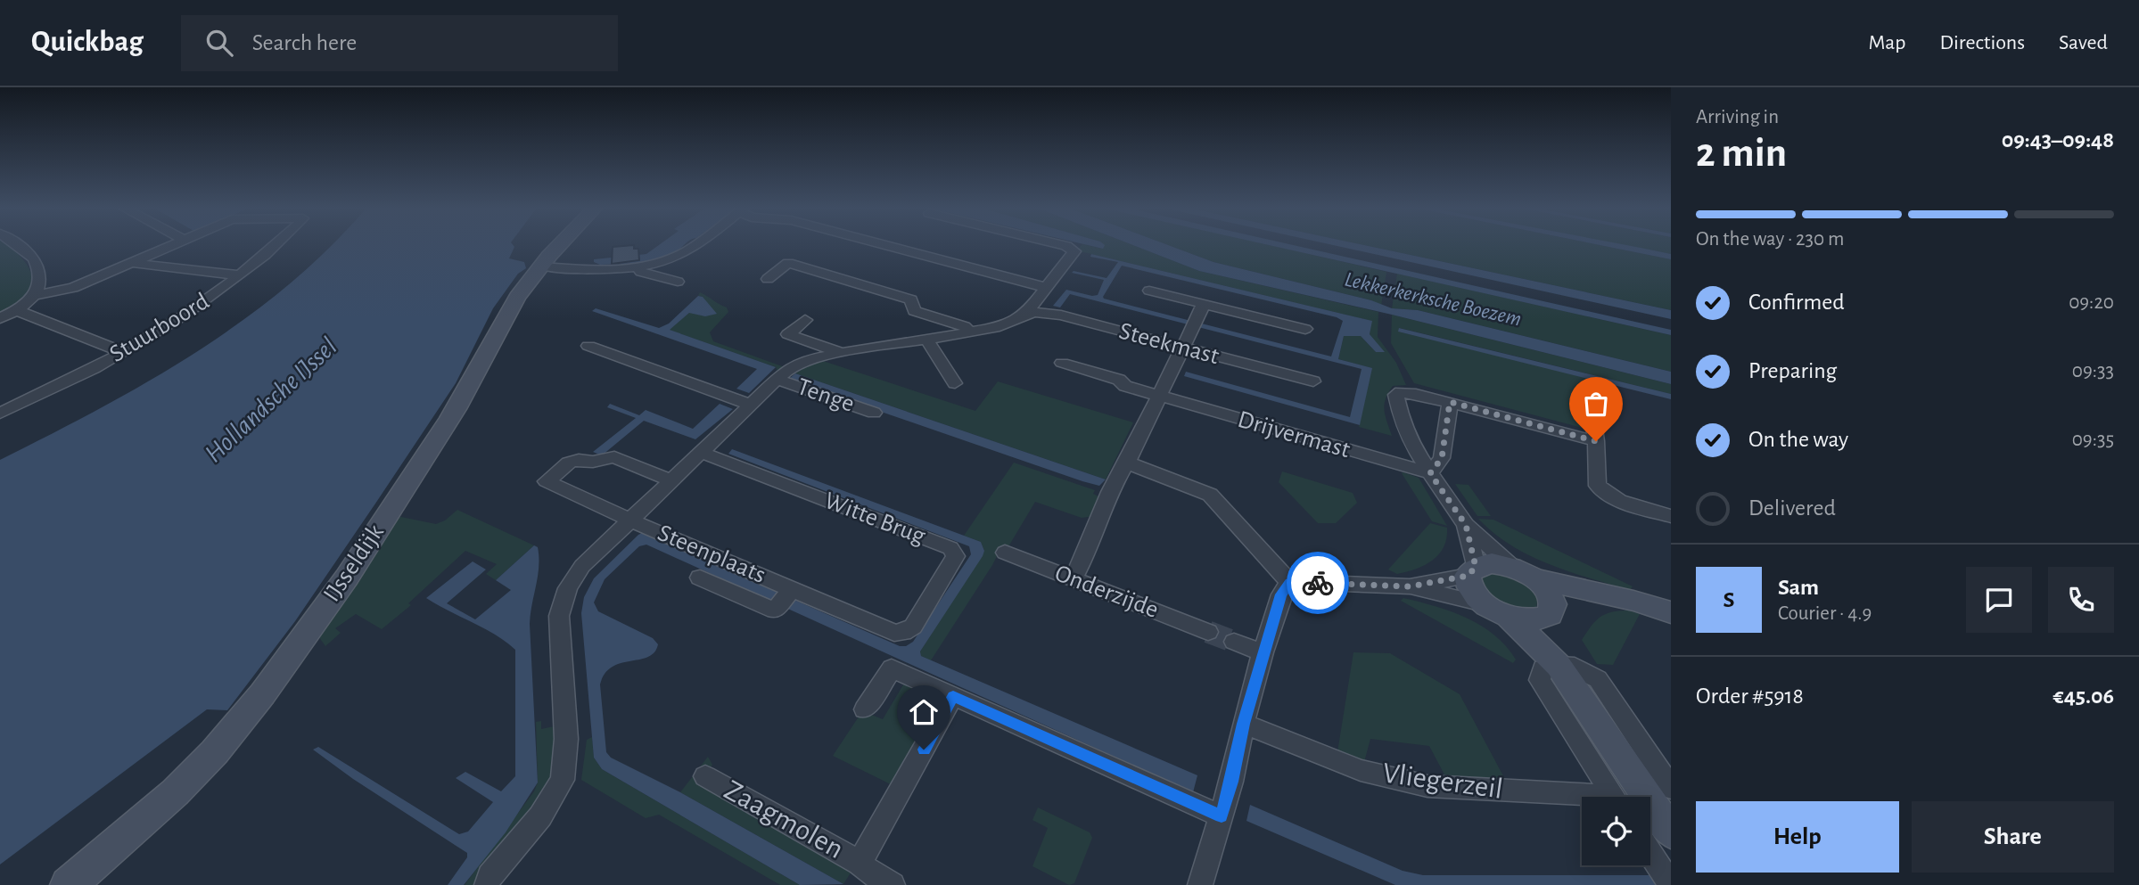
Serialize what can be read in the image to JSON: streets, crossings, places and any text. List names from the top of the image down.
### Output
{
  "streets": {
    "street": [
      "Stuurboord",
      "Steekmast",
      "Tenge",
      "Drijvermast",
      "Witte Brug",
      "Steenplaats",
      "IJsseldijk",
      "Onderzijde",
      "Vliegerzeil",
      "Zaagmolen"
    ]
  },
  "crossings": [
    ["Witte Brug", "Steenplaats"]
  ],
  "water": ["Lekkerkerksche Boezem", "Hollandsche IJssel"],
  "page": {
    "header": "Quickbag",
    "search": "Search here",
    "nav": ["Map", "Directions", "Saved"],
    "heading": ["2 min", "Arriving in", "09:43–09:48"],
    "panel": [
      "Sam",
      "Courier · 4.9",
      "Order #5918",
      "€45.06"
    ],
    "bar": "On the way · 230 m",
    "list": [
      ["Confirmed", "09:20"],
      ["Preparing", "09:33"],
      ["On the way", "09:35"],
      "Delivered"
    ],
    "round": "S",
    "buttons": ["Help", "Share"]
  }
}
